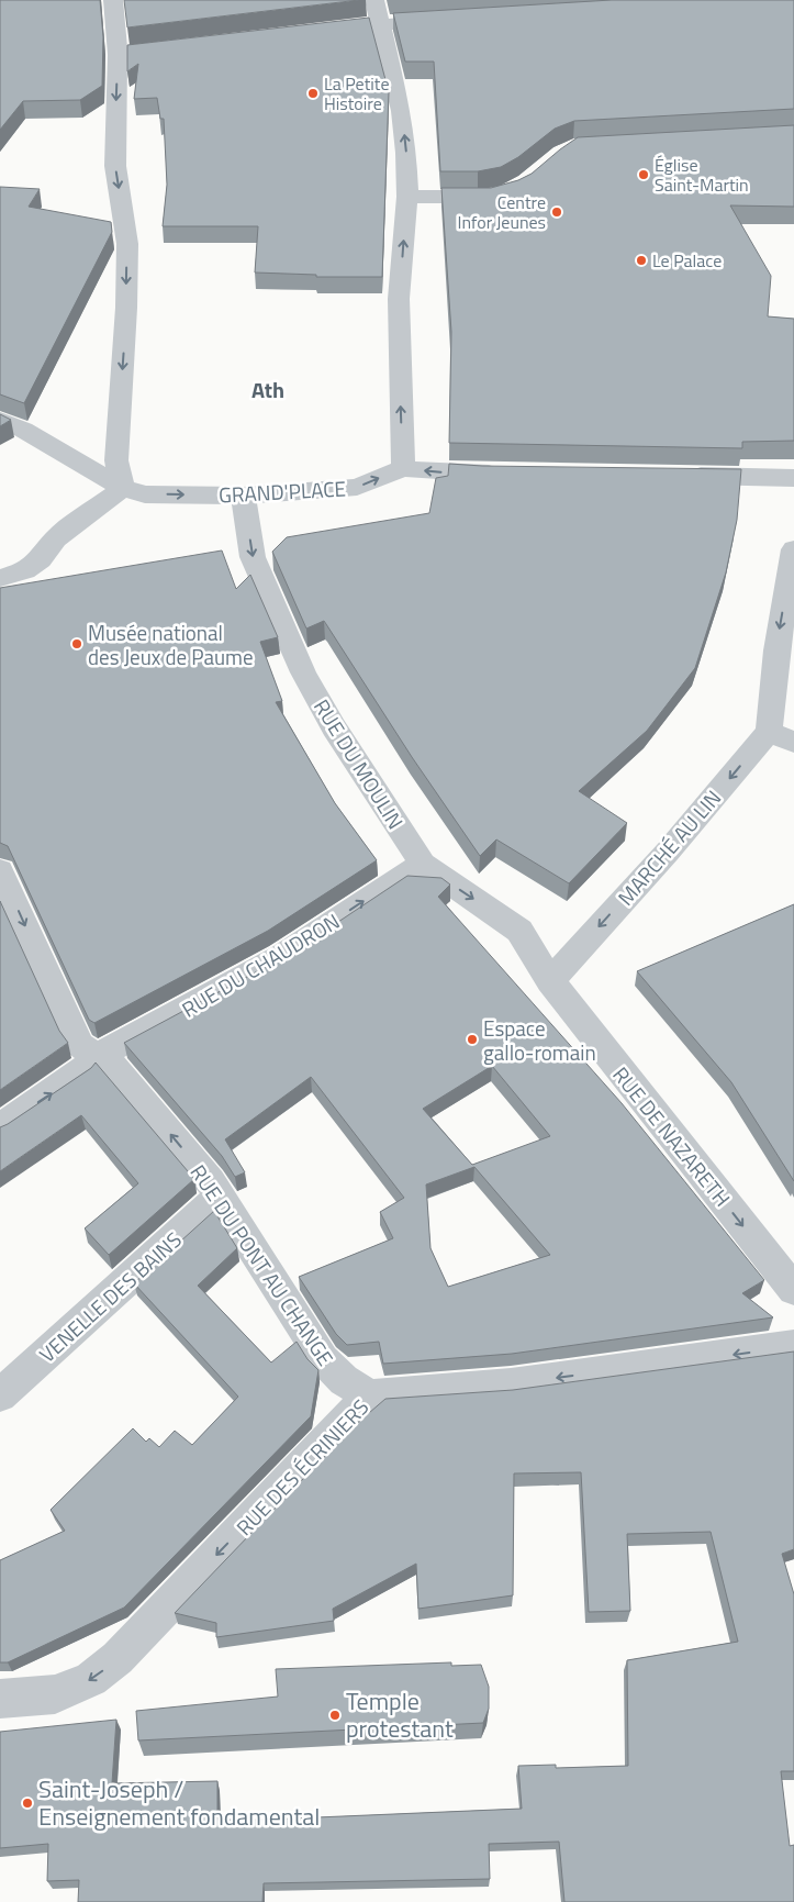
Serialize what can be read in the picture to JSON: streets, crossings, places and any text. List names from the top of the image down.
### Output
{
  "streets": {
    "street": [
      "GRAND'PLACE",
      "RUE DU MOULIN",
      "MARCHÉ AU LIN",
      "RUE DU CHAUDRON",
      "RUE DE NAZARETH",
      "RUE DU PONT AU CHANGE",
      "VENELLE DES BAINS",
      "RUE DES ÉCRINIERS"
    ]
  },
  "crossings": [
    ["GRAND'PLACE", "RUE DU MOULIN"],
    ["RUE DU MOULIN", "MARCHÉ AU LIN"],
    ["RUE DU MOULIN", "RUE DU CHAUDRON"],
    ["RUE DU MOULIN", "RUE DE NAZARETH"],
    ["MARCHÉ AU LIN", "RUE DE NAZARETH"],
    ["RUE DU CHAUDRON", "RUE DU PONT AU CHANGE"],
    ["RUE DU PONT AU CHANGE", "VENELLE DES BAINS"],
    ["RUE DU PONT AU CHANGE", "RUE DES ÉCRINIERS"]
  ],
  "one_way": [
    "GRAND'PLACE",
    "RUE DU MOULIN",
    "MARCHÉ AU LIN",
    "RUE DU CHAUDRON",
    "RUE DE NAZARETH",
    "RUE DES ÉCRINIERS"
  ],
  "districts": ["Ath"],
  "places": [
    "La Petite Histoire",
    "Église Saint-Martin",
    "Centre Infor Jeunes",
    "Le Palace",
    "Musée national des Jeux de Paume",
    "Espace gallo-romain",
    "Temple protestant",
    "Saint-Joseph / Enseignement fondamental"
  ]
}
